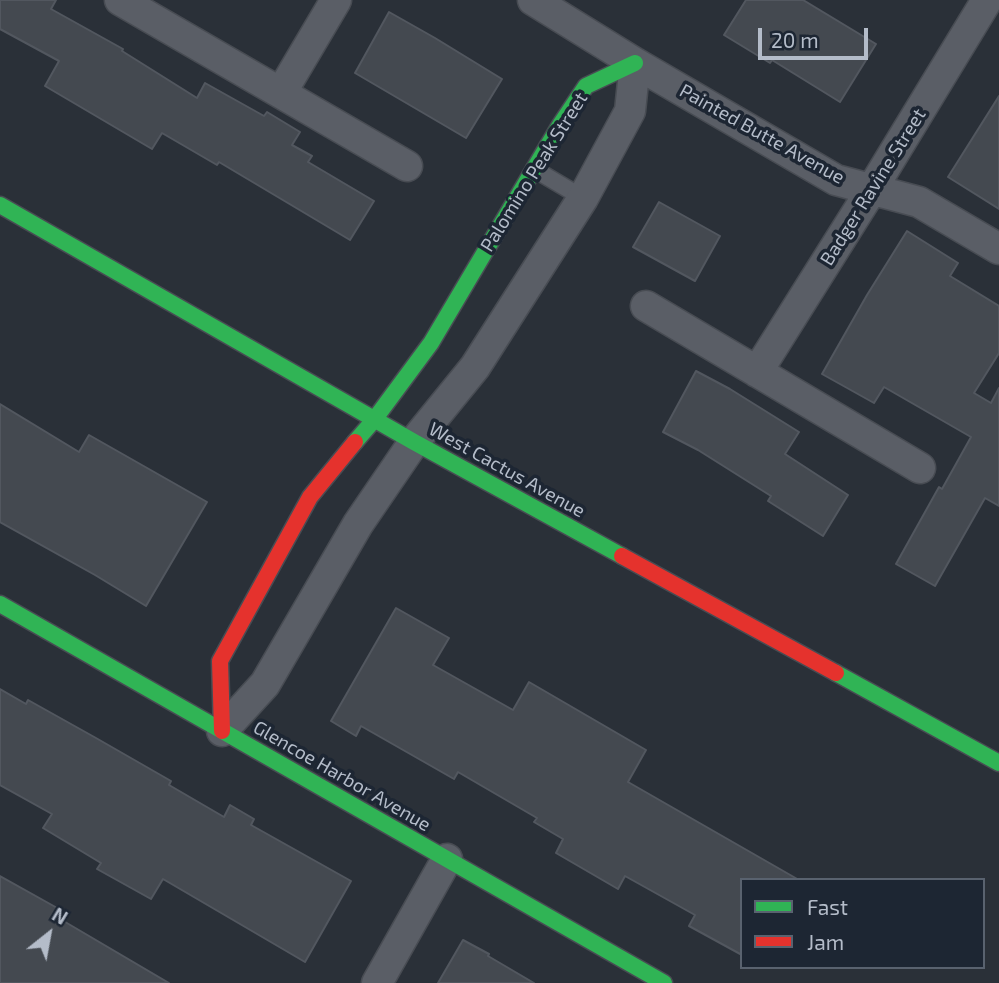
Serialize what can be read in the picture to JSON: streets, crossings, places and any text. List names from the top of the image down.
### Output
{
  "streets": {
    "street": [
      "Painted Butte Avenue",
      "Palomino Peak Street",
      "Badger Ravine Street",
      "West Cactus Avenue",
      "Glencoe Harbor Avenue"
    ]
  },
  "crossings": [
    ["Painted Butte Avenue", "Palomino Peak Street"],
    ["Painted Butte Avenue", "Badger Ravine Street"],
    ["Palomino Peak Street", "West Cactus Avenue"],
    ["Palomino Peak Street", "Glencoe Harbor Avenue"]
  ],
  "legend": ["Fast", "Jam"],
  "scale_bar": "20 m",
  "north": "top right"
}
